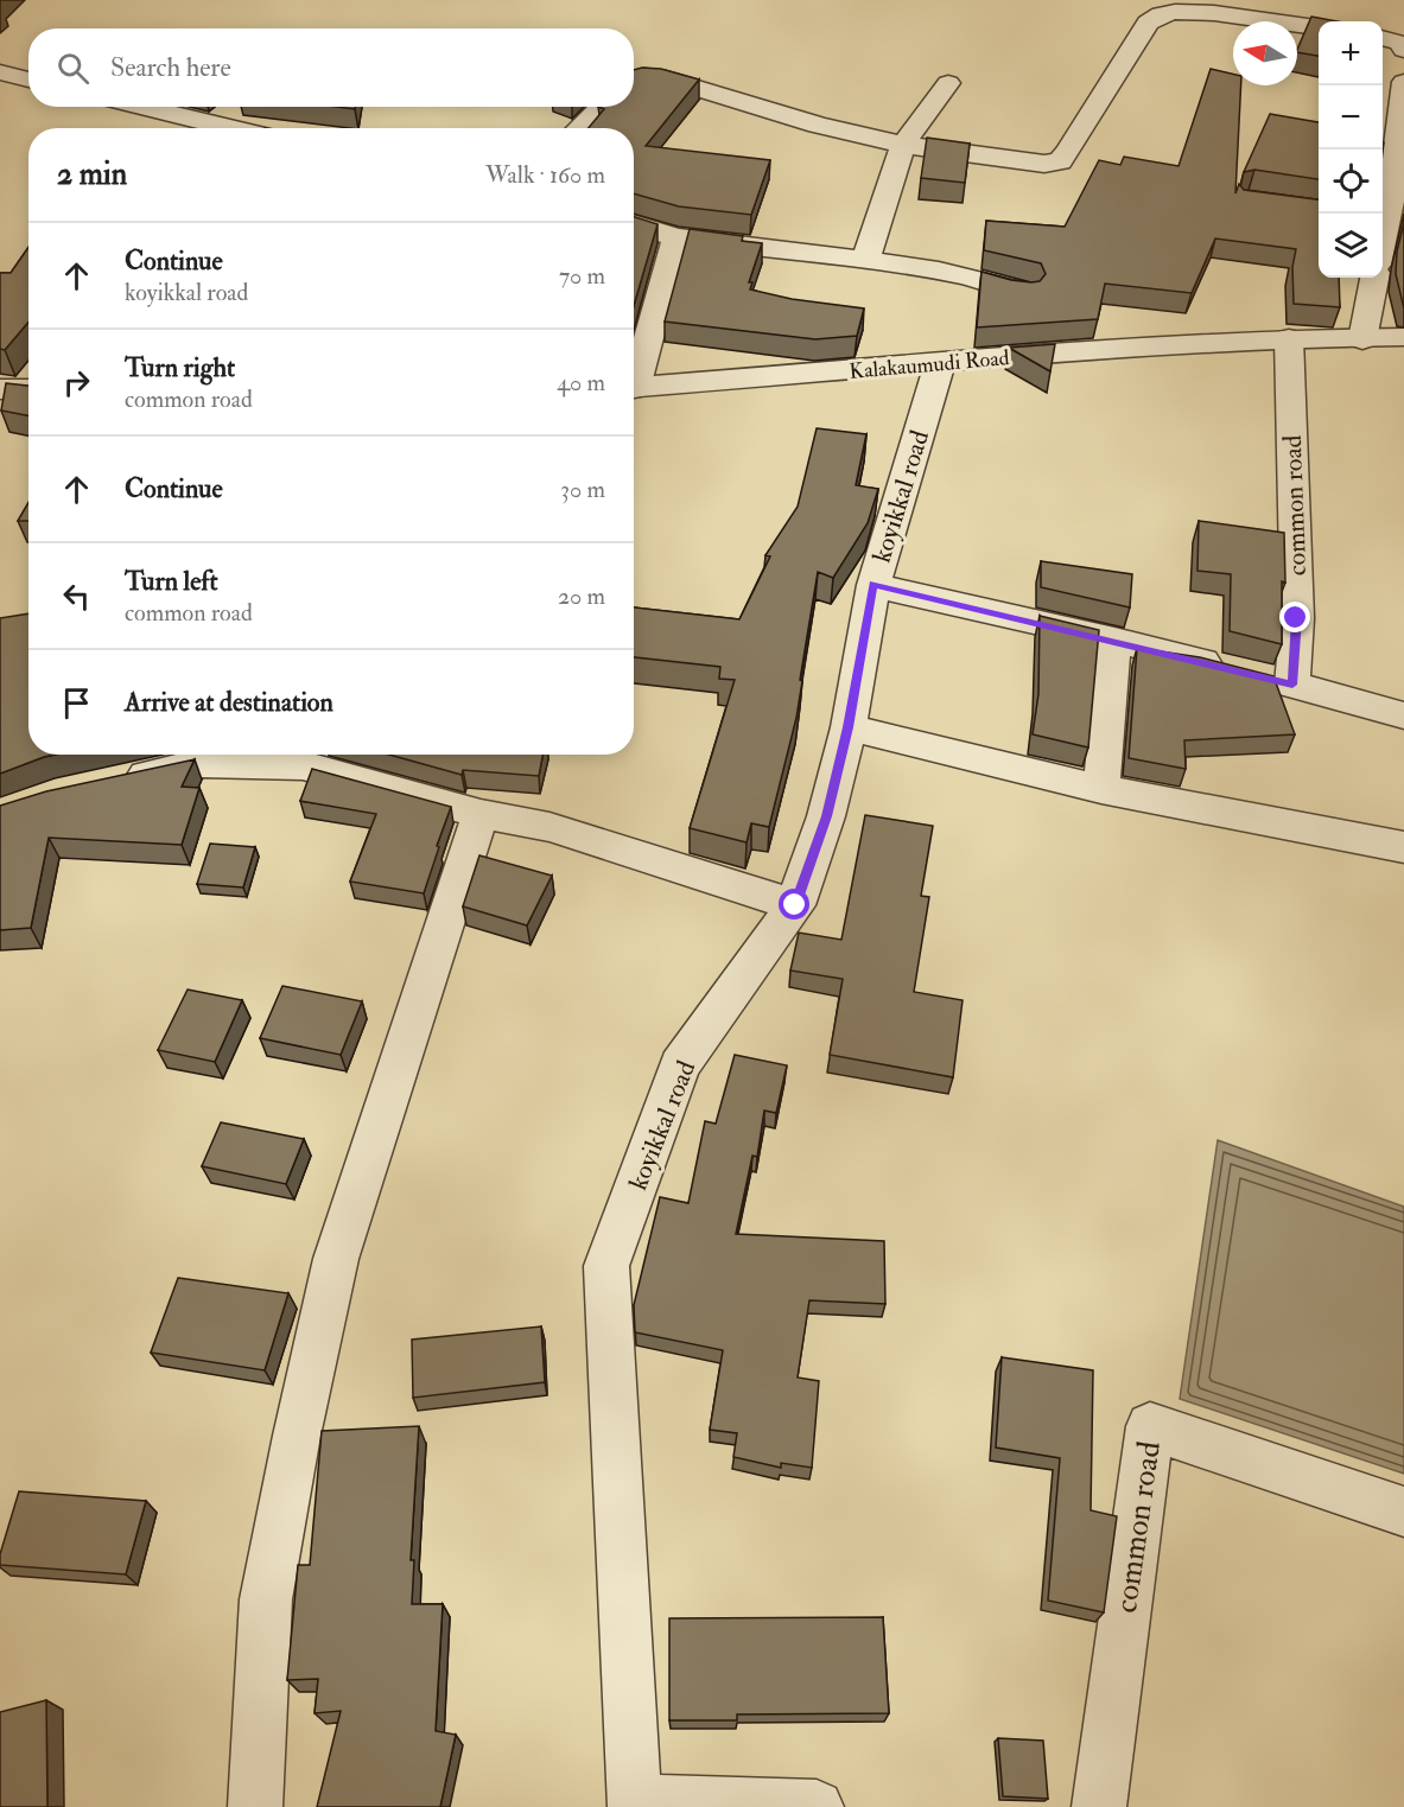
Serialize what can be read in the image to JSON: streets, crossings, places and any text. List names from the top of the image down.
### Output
{
  "streets": {
    "street": ["Kalakaumudi Road", "koyikkal road", "common road"]
  },
  "crossings": [
    ["Kalakaumudi Road", "koyikkal road"],
    ["Kalakaumudi Road", "common road"]
  ],
  "north": "left",
  "page": {
    "map_buttons": ["+", "−"],
    "search": "Search here",
    "heading": ["2 min", "Walk · 160 m"],
    "list": [
      ["Continue", "koyikkal road", "70 m"],
      ["Turn right", "common road", "40 m"],
      ["Continue", "30 m"],
      ["Turn left", "common road", "20 m"],
      "Arrive at destination"
    ]
  }
}
